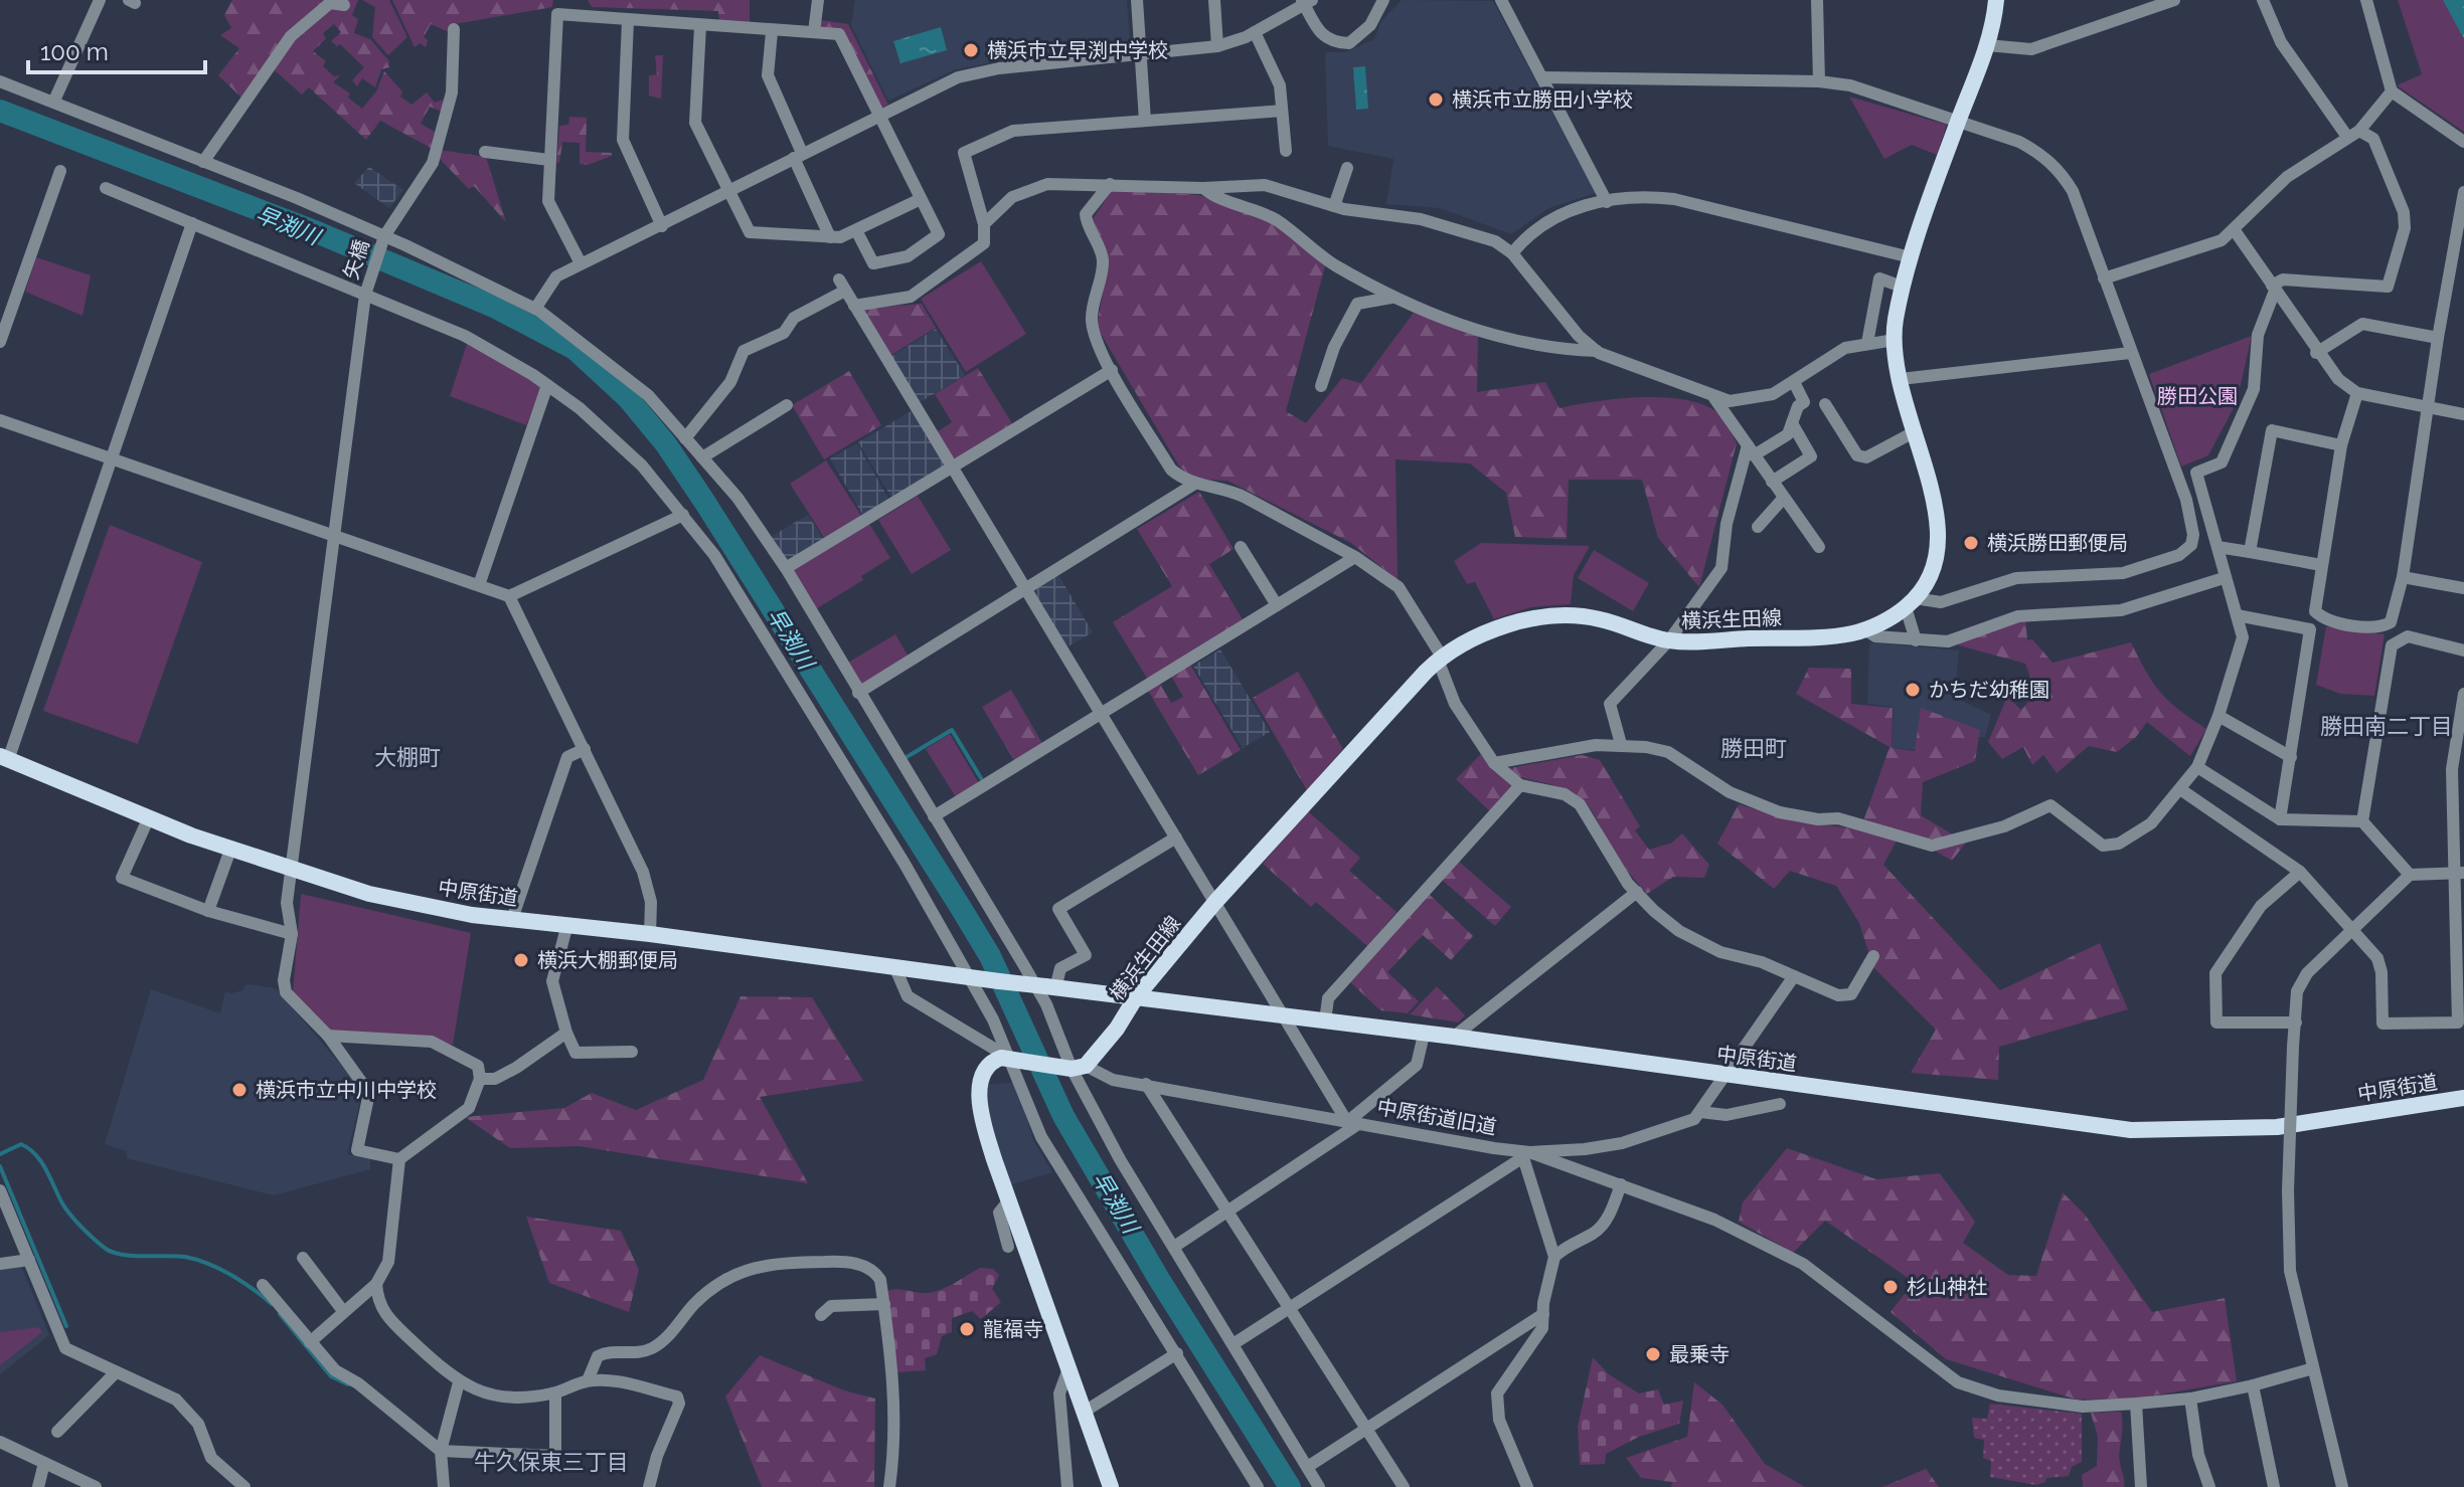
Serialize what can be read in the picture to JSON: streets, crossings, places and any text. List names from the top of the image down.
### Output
{
  "streets": {
    "main road": ["横浜生田線", "中原街道"],
    "street": ["矢橋", "中原街道旧道"]
  },
  "crossings": [
    ["矢橋", "中原街道"],
    ["横浜生田線", "中原街道"],
    ["横浜生田線", "中原街道旧道"]
  ],
  "districts": [
    "勝田南二丁目",
    "勝田町",
    "大棚町",
    "牛久保東三丁目"
  ],
  "water": ["早渕川"],
  "parks": ["勝田公園"],
  "places": [
    "横浜市立早渕中学校",
    "横浜市立勝田小学校",
    "横浜勝田郵便局",
    "かちだ幼稚園",
    "横浜大棚郵便局",
    "横浜市立中川中学校",
    "杉山神社",
    "龍福寺",
    "最乗寺"
  ],
  "scale_bar": "100 m"
}
